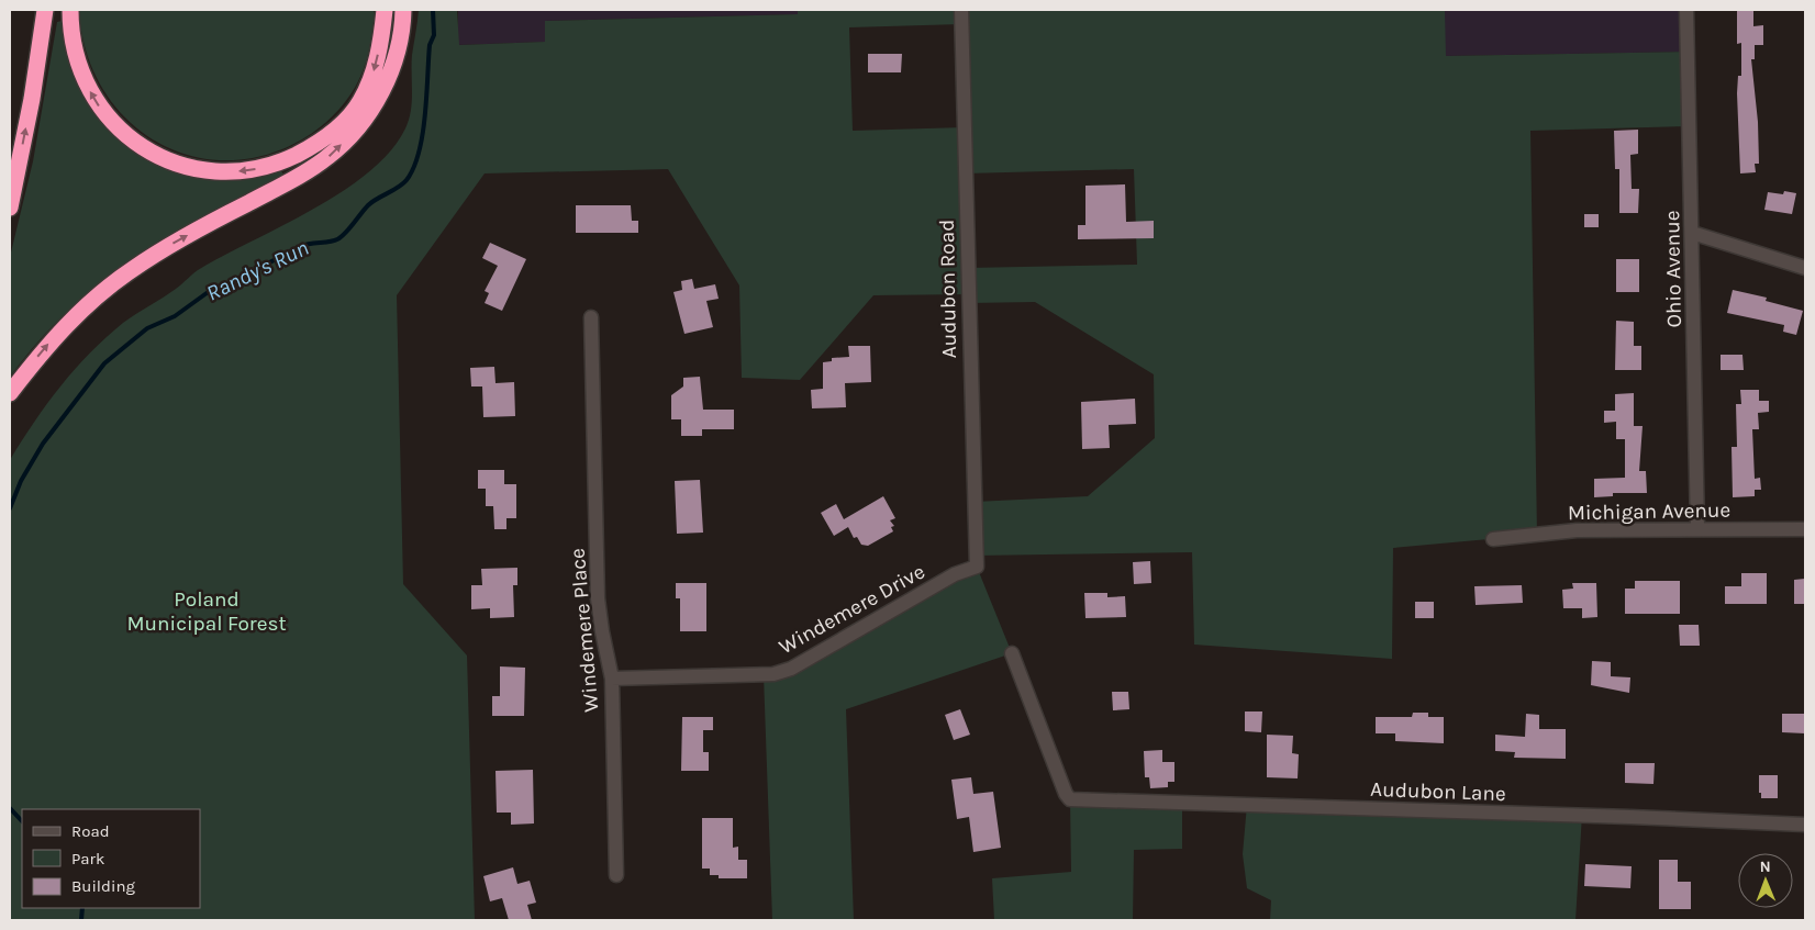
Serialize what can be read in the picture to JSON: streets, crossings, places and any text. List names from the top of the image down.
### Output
{
  "streets": {
    "street": [
      "Ohio Avenue",
      "Audubon Road",
      "Michigan Avenue",
      "Windemere Drive",
      "Windemere Place",
      "Audubon Lane"
    ]
  },
  "crossings": [
    ["Ohio Avenue", "Michigan Avenue"],
    ["Audubon Road", "Windemere Drive"],
    ["Windemere Drive", "Windemere Place"]
  ],
  "water": ["Randy's Run"],
  "parks": ["Poland Municipal Forest"],
  "legend": ["Road", "Park", "Building"],
  "north": "top"
}
